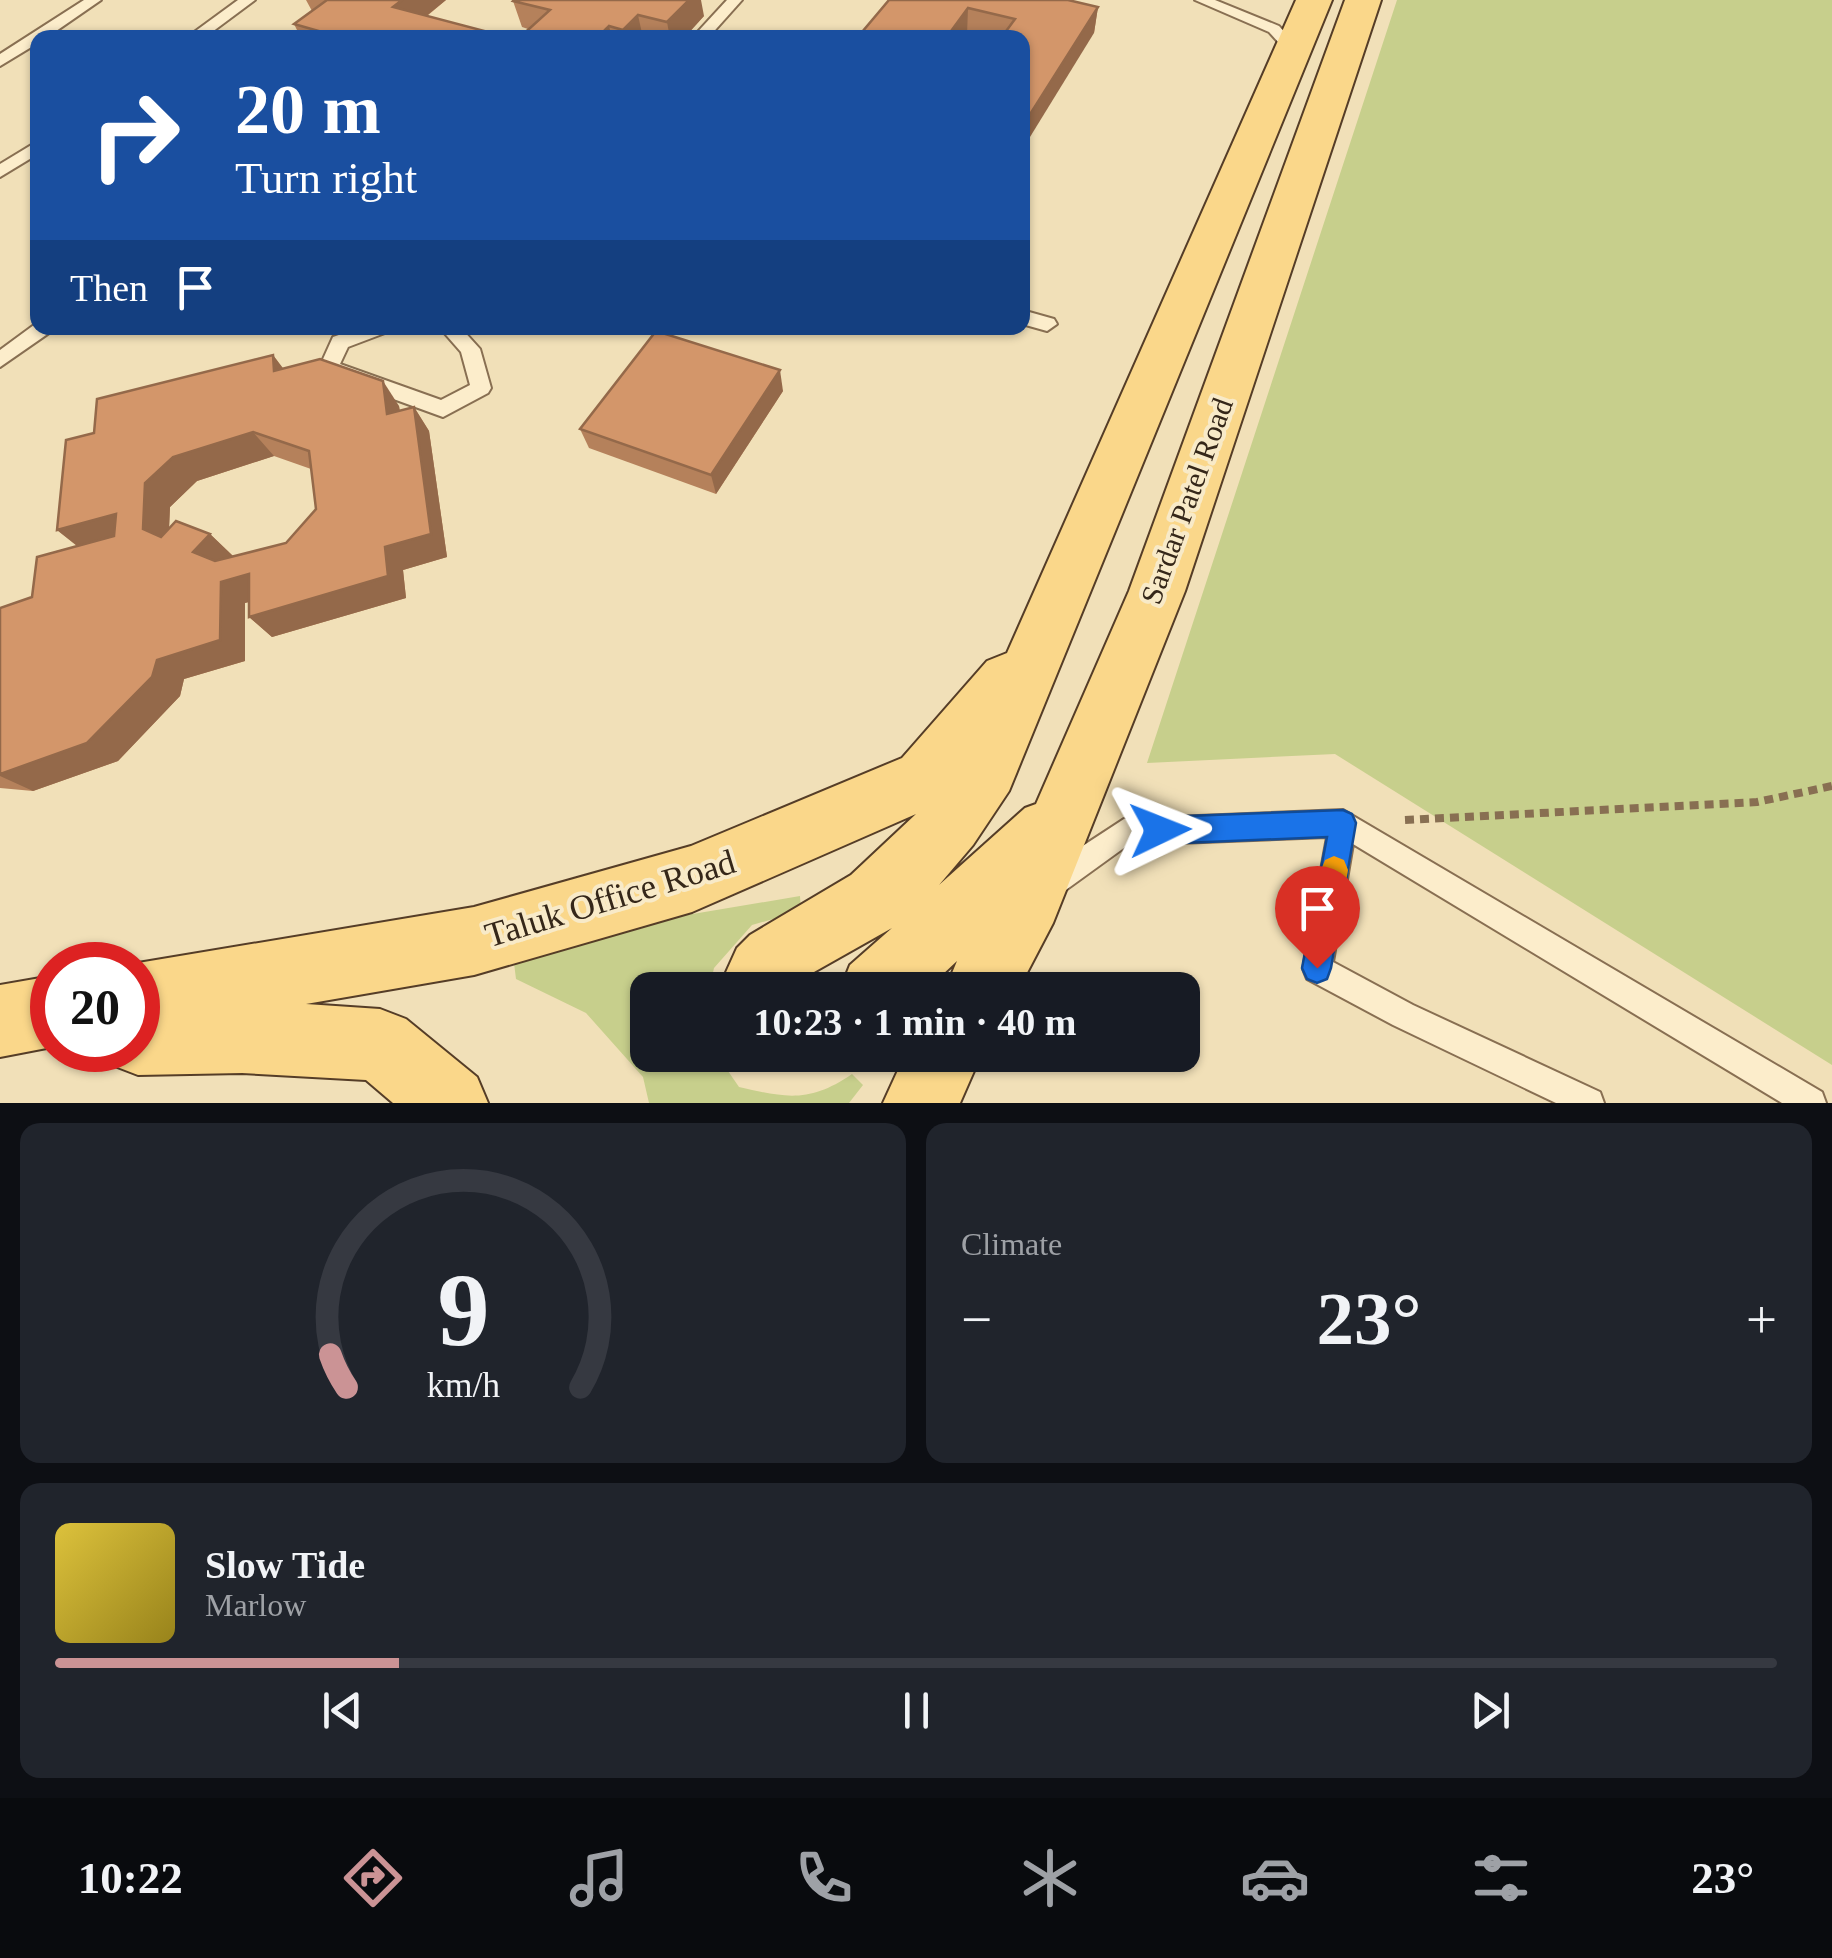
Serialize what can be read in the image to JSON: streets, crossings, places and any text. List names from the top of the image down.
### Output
{
  "streets": {
    "main road": ["Sardar Patel Road", "Taluk Office Road"]
  },
  "page": {
    "turn": ["20 m", "Turn right"],
    "then": "Then",
    "limit": "20",
    "trip": "10:23 · 1 min · 40 m",
    "tile": "Climate",
    "heat": ["−", "23°", "+"],
    "song": ["Slow Tide", "Marlow"],
    "tabs": ["10:22", "23°"],
    "gauge": ["9", "km/h"]
  }
}
